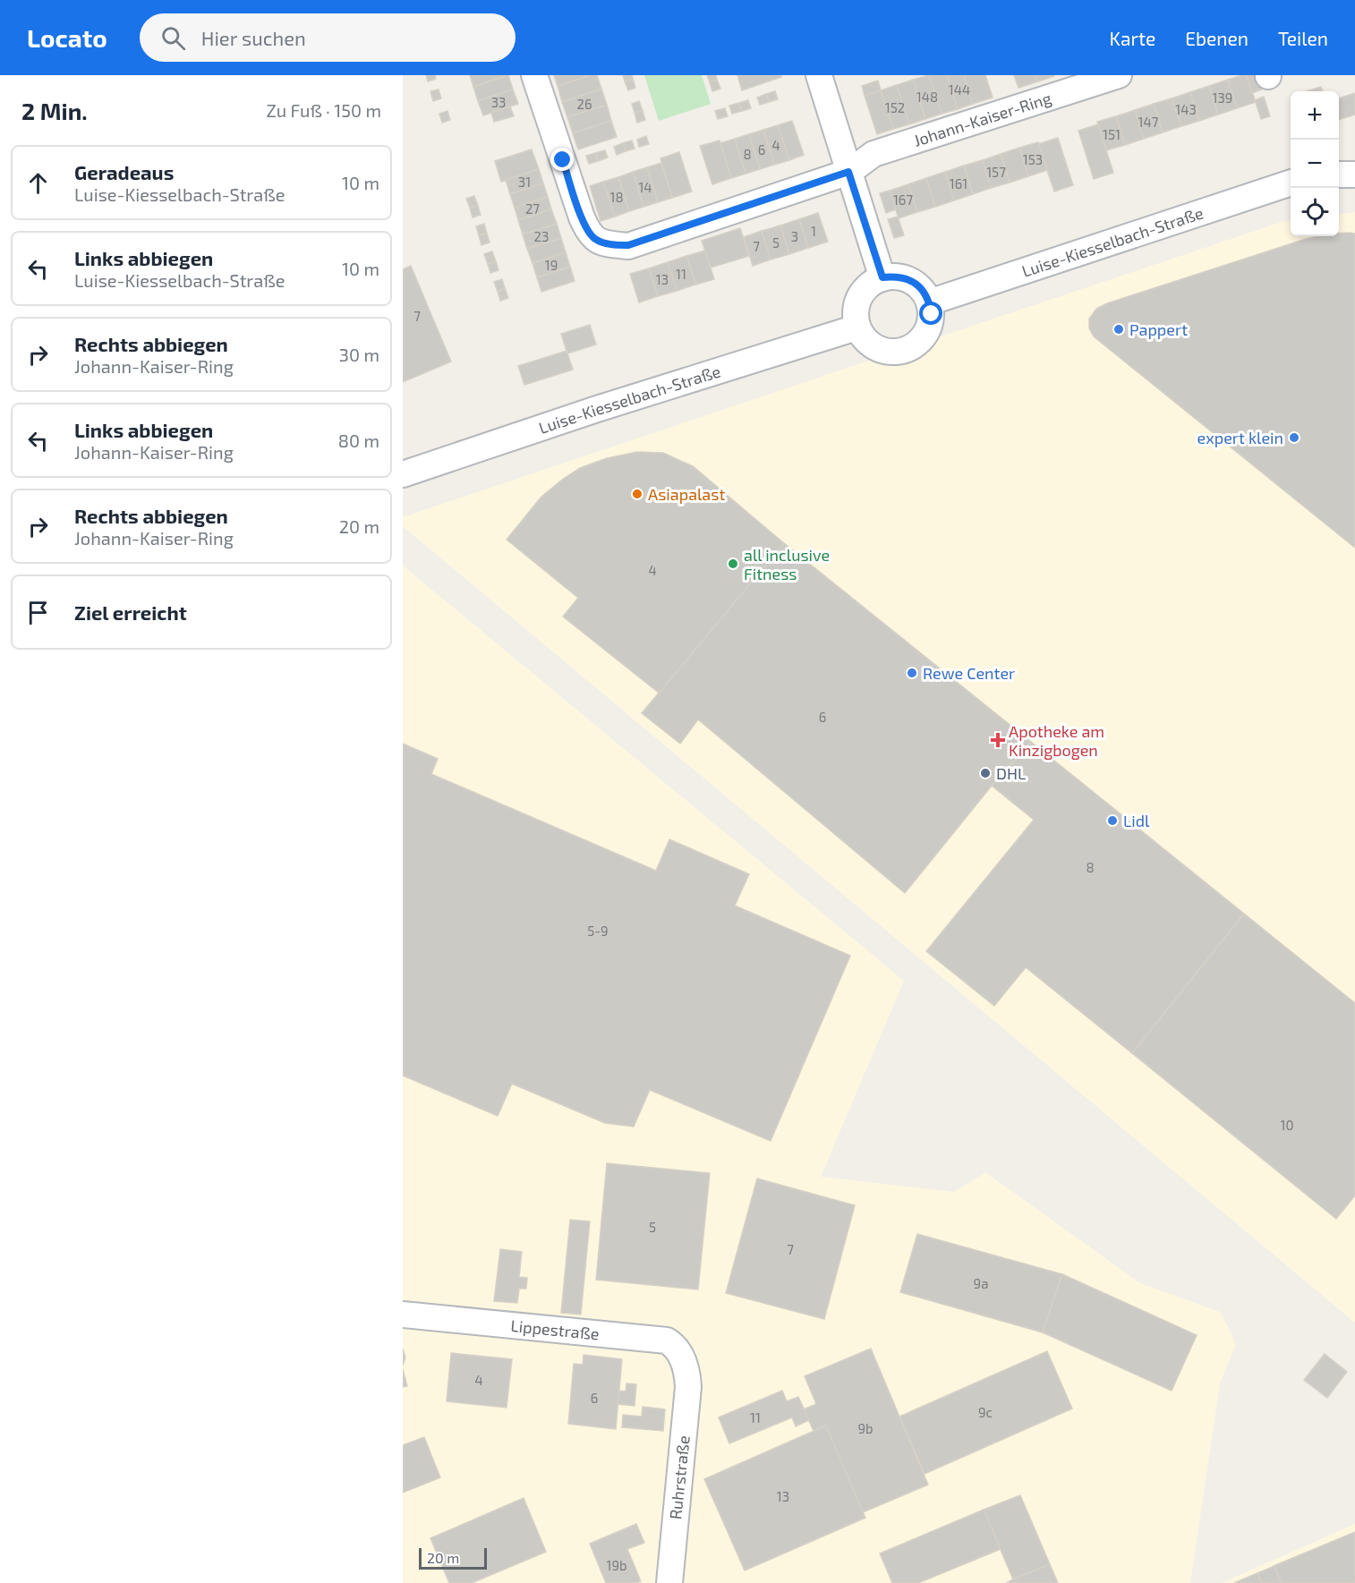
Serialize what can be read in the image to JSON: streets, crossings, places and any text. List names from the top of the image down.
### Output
{
  "streets": {
    "street": [
      "Johann-Kaiser-Ring",
      "Luise-Kiesselbach-Straße",
      "Lippestraße",
      "Ruhrstraße"
    ]
  },
  "crossings": [
    ["Lippestraße", "Ruhrstraße"]
  ],
  "places": {
    "other": [
      "Pappert",
      "expert klein",
      "Asiapalast",
      "all inclusive Fitness",
      "Rewe Center",
      "DHL",
      "Lidl"
    ],
    "health": ["Apotheke am Kinzigbogen"]
  },
  "house_numbers": [
    "144",
    "148",
    "139",
    "33",
    "26",
    "152",
    "143",
    "147",
    "151",
    "4",
    "6",
    "8",
    "153",
    "157",
    "31",
    "161",
    "14",
    "18",
    "167",
    "27",
    "1",
    "23",
    "3",
    "5",
    "7",
    "19",
    "11",
    "13",
    "7",
    "4",
    "6",
    "8",
    "5-9",
    "10",
    "5",
    "7",
    "9a",
    "4",
    "6",
    "9c",
    "11",
    "9b",
    "13",
    "19b"
  ],
  "scale_bar": "20 m",
  "page": {
    "header": "Locato",
    "search": "Hier suchen",
    "nav": ["Karte", "Ebenen", "Teilen"],
    "heading": ["2 Min.", "Zu Fuß · 150 m"],
    "map_buttons": ["+", "−"],
    "list": [
      ["Geradeaus", "Luise-Kiesselbach-Straße", "10 m"],
      ["Links abbiegen", "Luise-Kiesselbach-Straße", "10 m"],
      ["Rechts abbiegen", "Johann-Kaiser-Ring", "30 m"],
      ["Links abbiegen", "Johann-Kaiser-Ring", "80 m"],
      ["Rechts abbiegen", "Johann-Kaiser-Ring", "20 m"],
      "Ziel erreicht"
    ],
    "scale": "20 m"
  }
}
